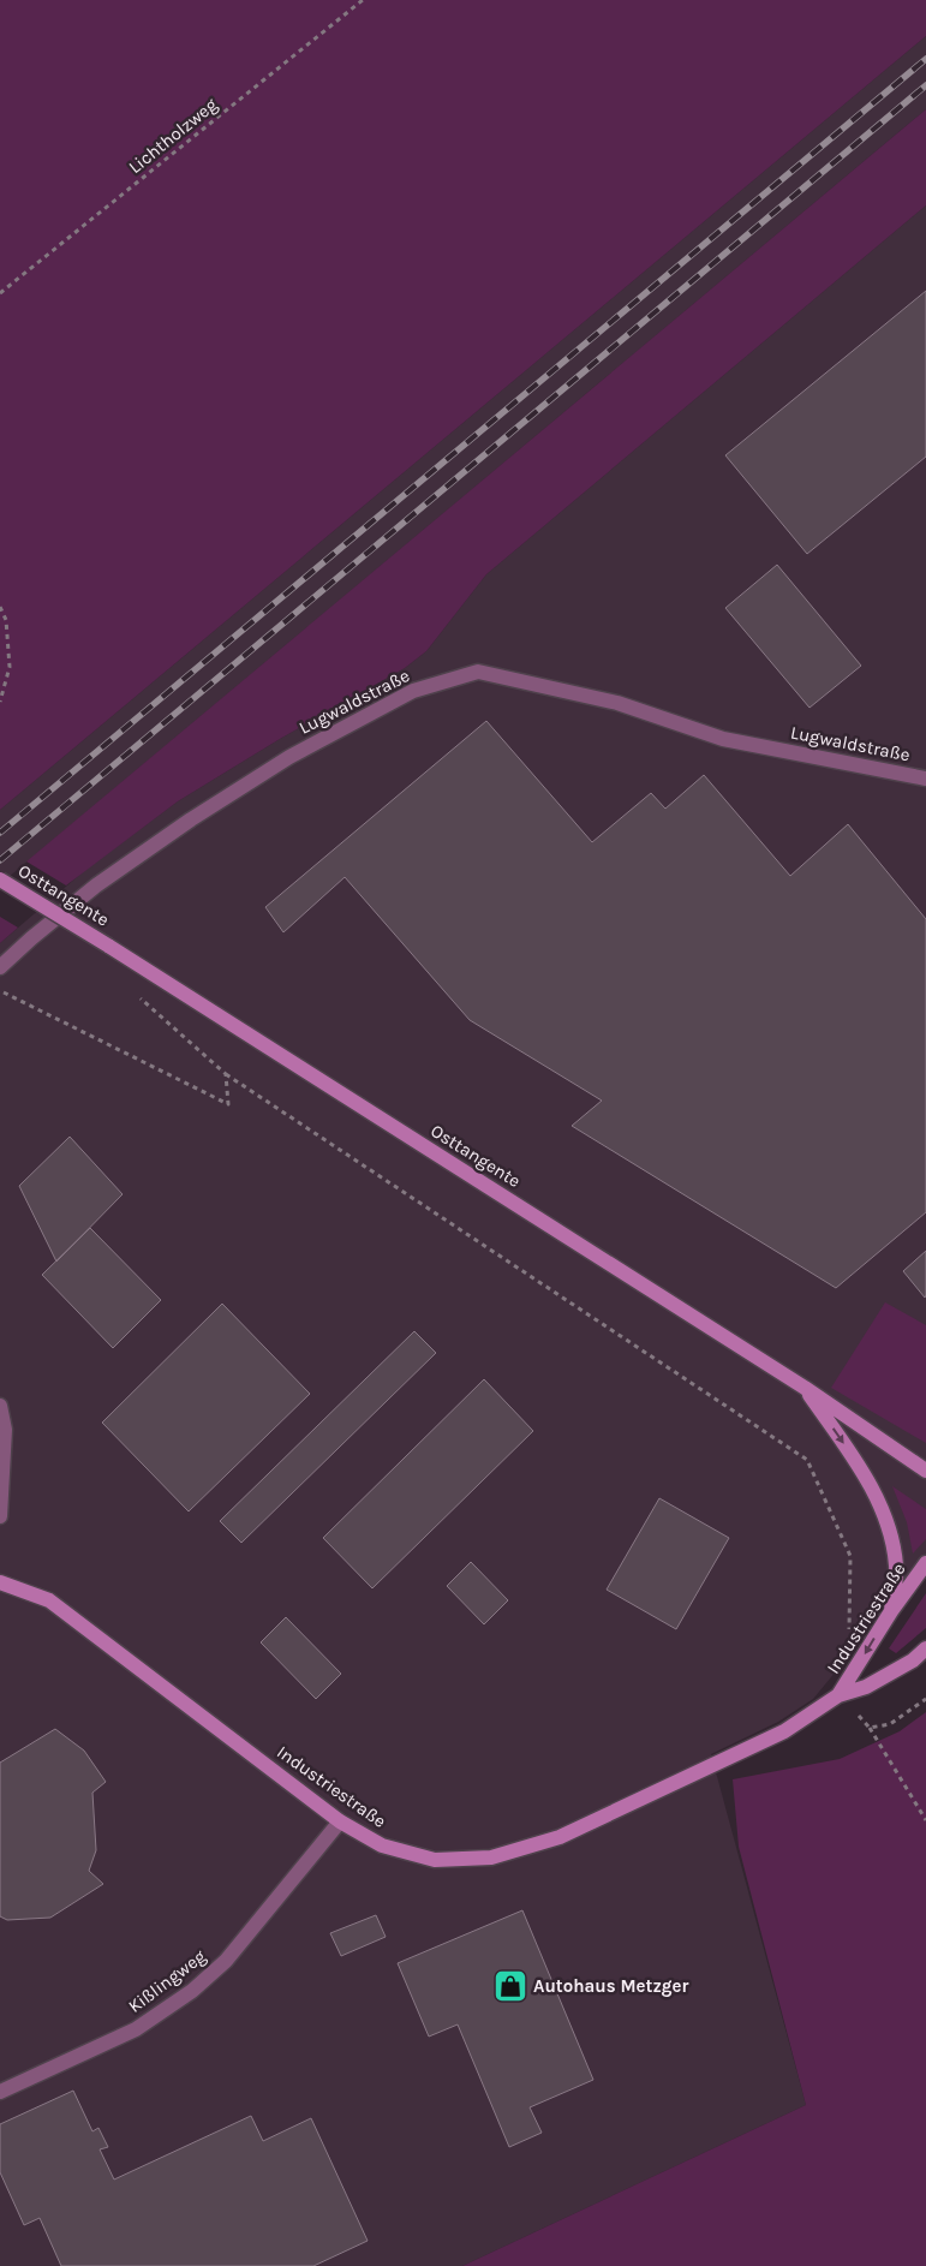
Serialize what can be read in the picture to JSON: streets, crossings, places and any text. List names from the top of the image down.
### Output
{
  "streets": {
    "main road": ["Osttangente", "Industriestraße"],
    "street": ["Lugwaldstraße", "Kißlingweg"],
    "path": ["Lichtholzweg"]
  },
  "crossings": [
    ["Industriestraße", "Kißlingweg"]
  ],
  "places": {
    "shop": ["Autohaus Metzger"]
  }
}
